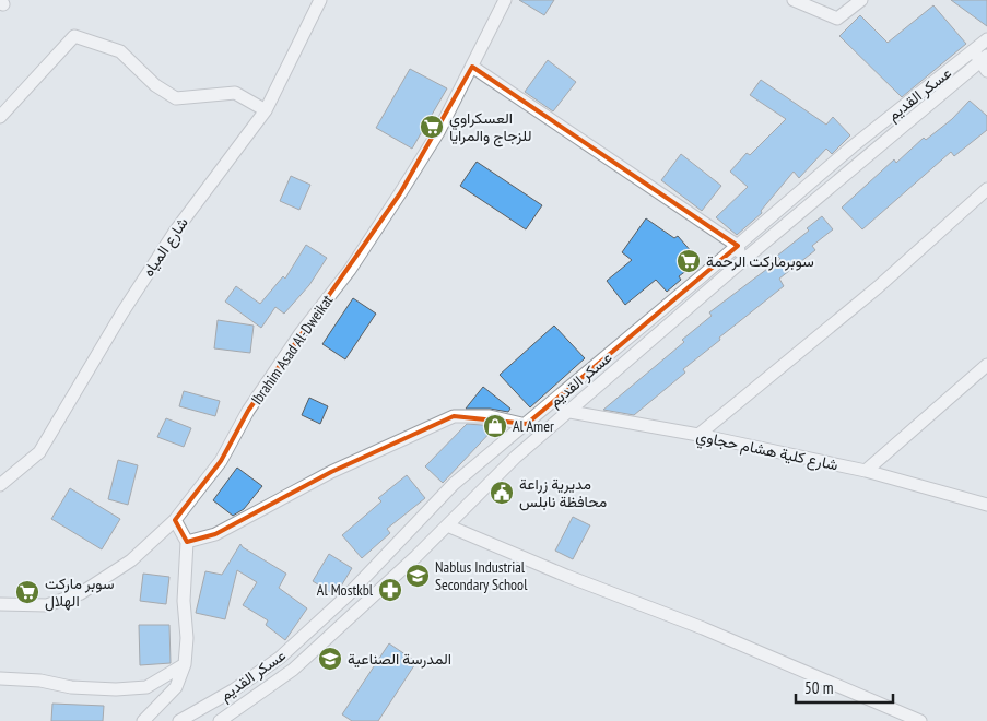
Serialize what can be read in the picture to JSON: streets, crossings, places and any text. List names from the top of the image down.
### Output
{
  "streets": {
    "street": [
      "عسكر القديم",
      "شارع المياه",
      "Ibrahim Asad Al-Dweikat",
      "شارع كلية هشام حجاوي"
    ]
  },
  "crossings": [
    ["عسكر القديم", "شارع كلية هشام حجاوي"]
  ],
  "places": {
    "supermarket": ["العسكراوي للزجاج والمرايا", "سوبرماركت الرحمة", "سوبر ماركت الهلال"],
    "shop": ["Al Amer"],
    "public building": ["مديرية زراعة محافظة نابلس"],
    "school or university": ["Nablus Industrial Secondary School", "المدرسة الصناعية"],
    "pharmacy": ["Al Mostkbl"]
  },
  "scale_bar": "50 m"
}
